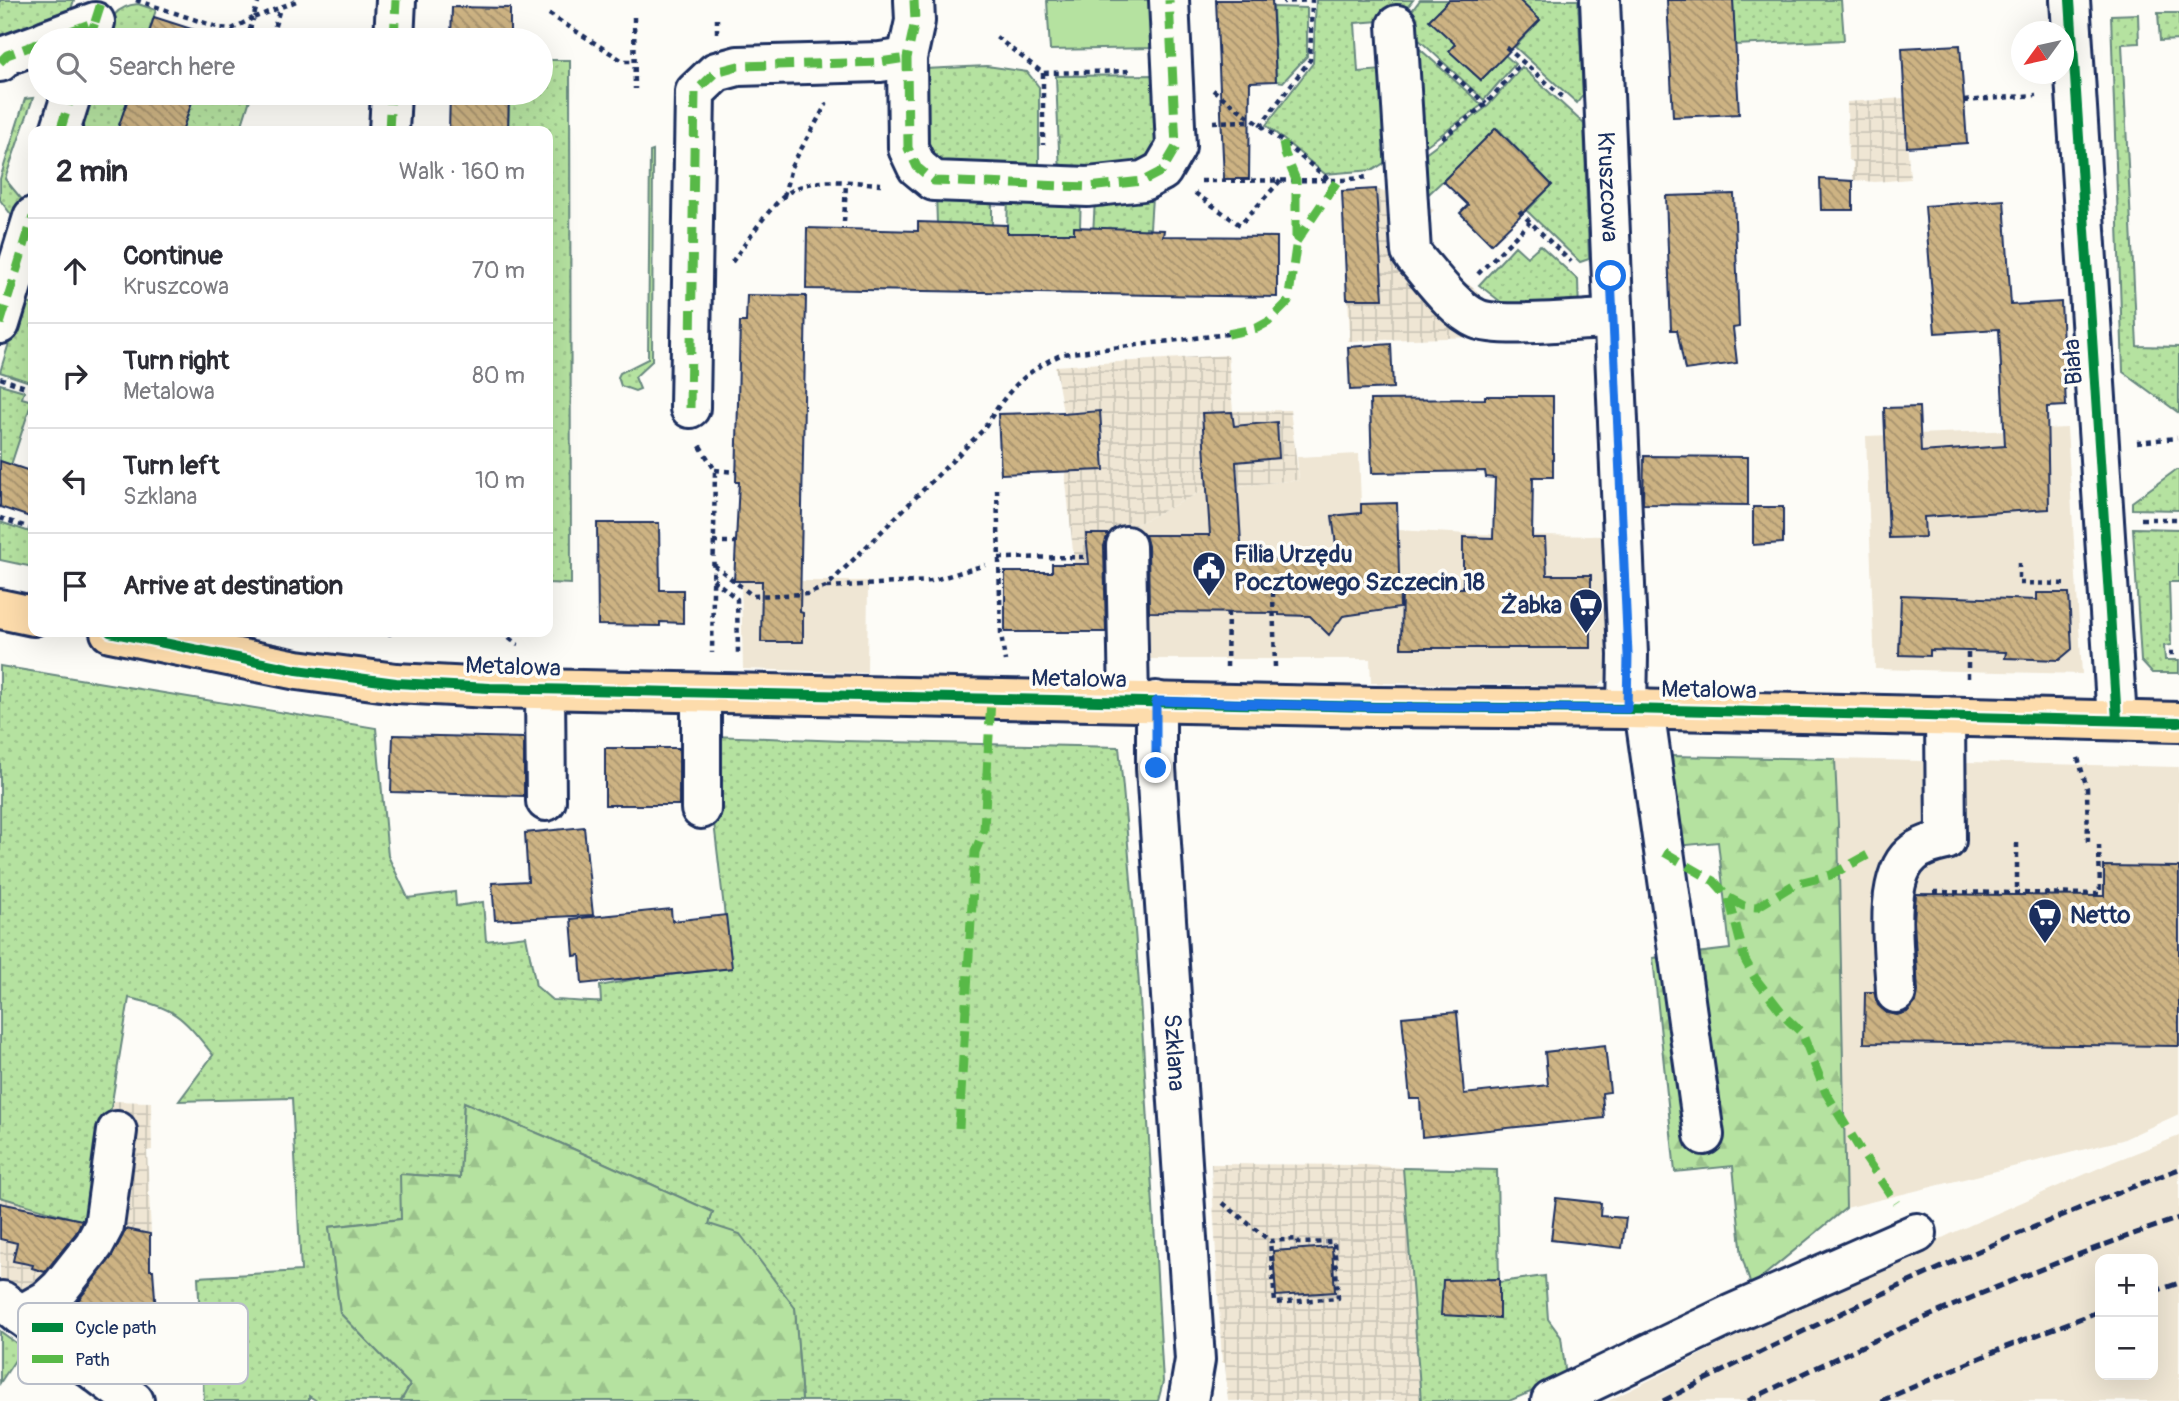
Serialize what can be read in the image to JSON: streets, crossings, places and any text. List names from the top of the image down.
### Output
{
  "streets": {
    "main road": ["Metalowa"],
    "street": ["Kruszcowa", "Biała", "Szklana"]
  },
  "crossings": [
    ["Kruszcowa", "Metalowa"],
    ["Biała", "Metalowa"],
    ["Metalowa", "Szklana"]
  ],
  "places": {
    "public building": ["Filia Urzędu Pocztowego Szczecin 18"],
    "supermarket": ["Żabka", "Netto"]
  },
  "legend": ["Cycle path", "Path"],
  "north": "bottom left",
  "page": {
    "search": "Search here",
    "heading": ["2 min", "Walk · 160 m"],
    "list": [
      ["Continue", "Kruszcowa", "70 m"],
      ["Turn right", "Metalowa", "80 m"],
      ["Turn left", "Szklana", "10 m"],
      "Arrive at destination"
    ],
    "map_buttons": ["+", "−"]
  }
}
